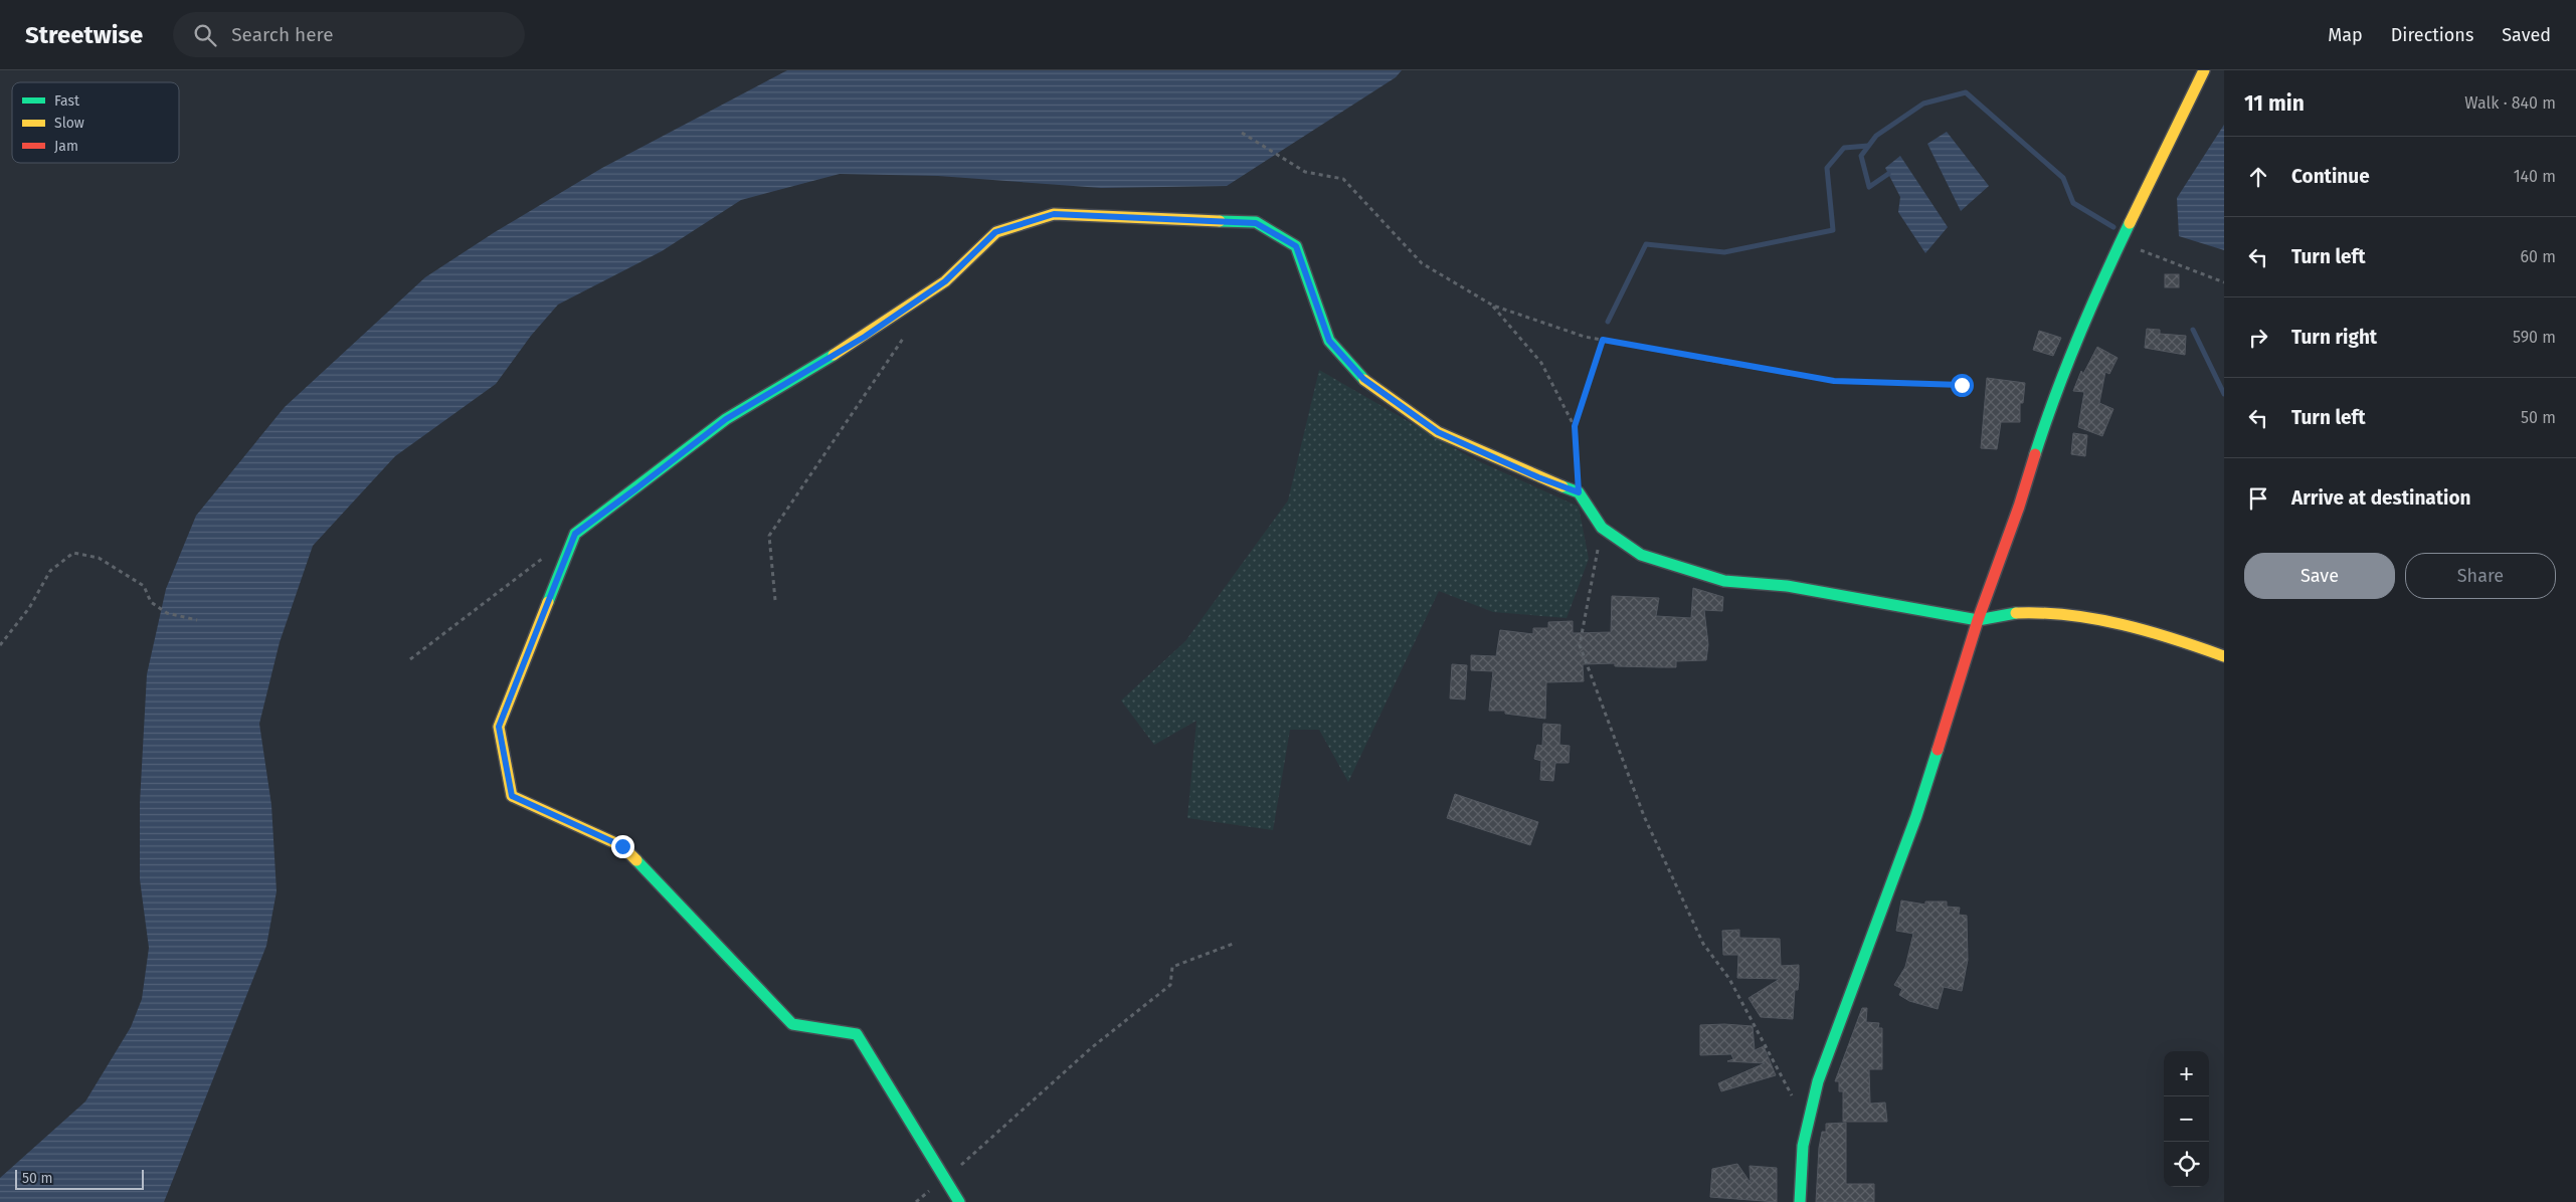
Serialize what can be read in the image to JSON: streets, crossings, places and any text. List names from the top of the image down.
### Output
{
  "legend": ["Fast", "Slow", "Jam"],
  "scale_bar": "50 m",
  "page": {
    "header": "Streetwise",
    "search": "Search here",
    "nav": ["Map", "Directions", "Saved"],
    "heading": ["11 min", "Walk · 840 m"],
    "list": [
      ["Continue", "140 m"],
      ["Turn left", "60 m"],
      ["Turn right", "590 m"],
      ["Turn left", "50 m"],
      "Arrive at destination"
    ],
    "buttons": ["Save", "Share"],
    "map_buttons": ["+", "−"],
    "scale": "50 m"
  }
}
